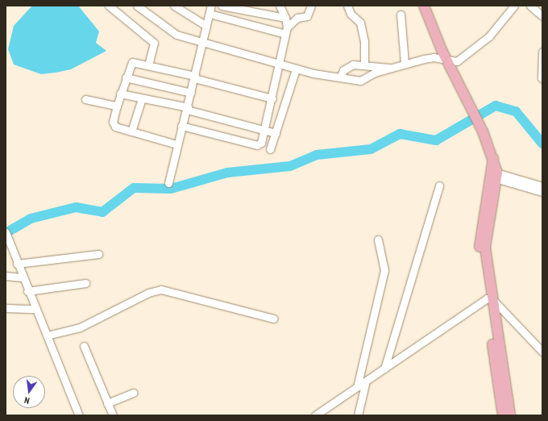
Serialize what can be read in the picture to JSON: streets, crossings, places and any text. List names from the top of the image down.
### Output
{
  "north": "bottom"
}
